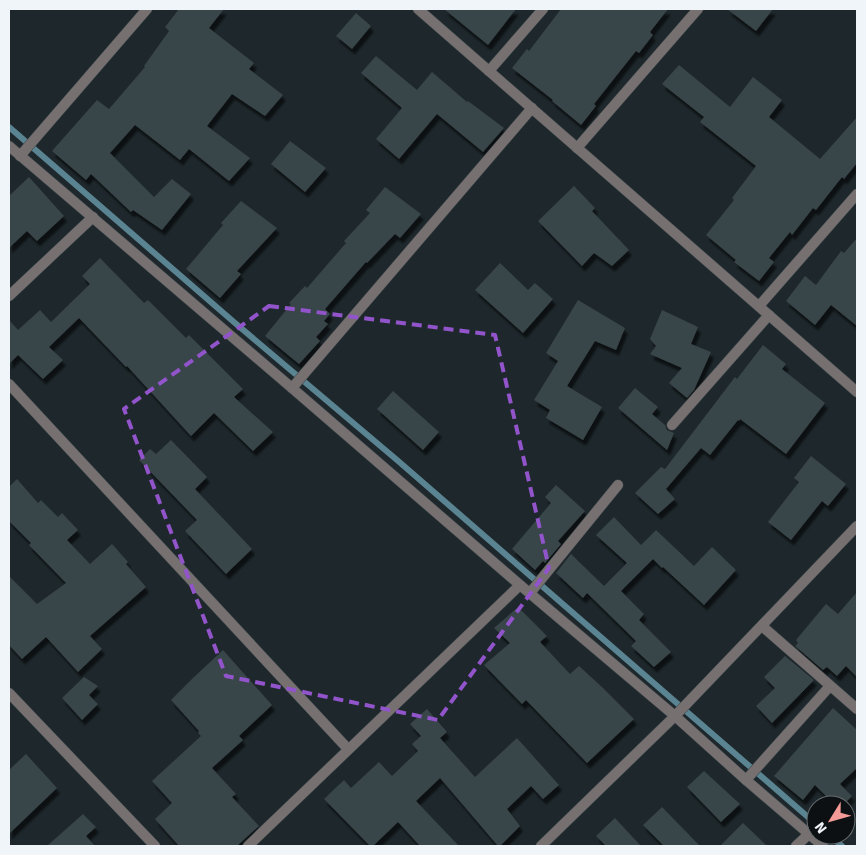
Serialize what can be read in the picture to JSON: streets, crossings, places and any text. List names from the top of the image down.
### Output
{
  "north": "bottom left"
}
